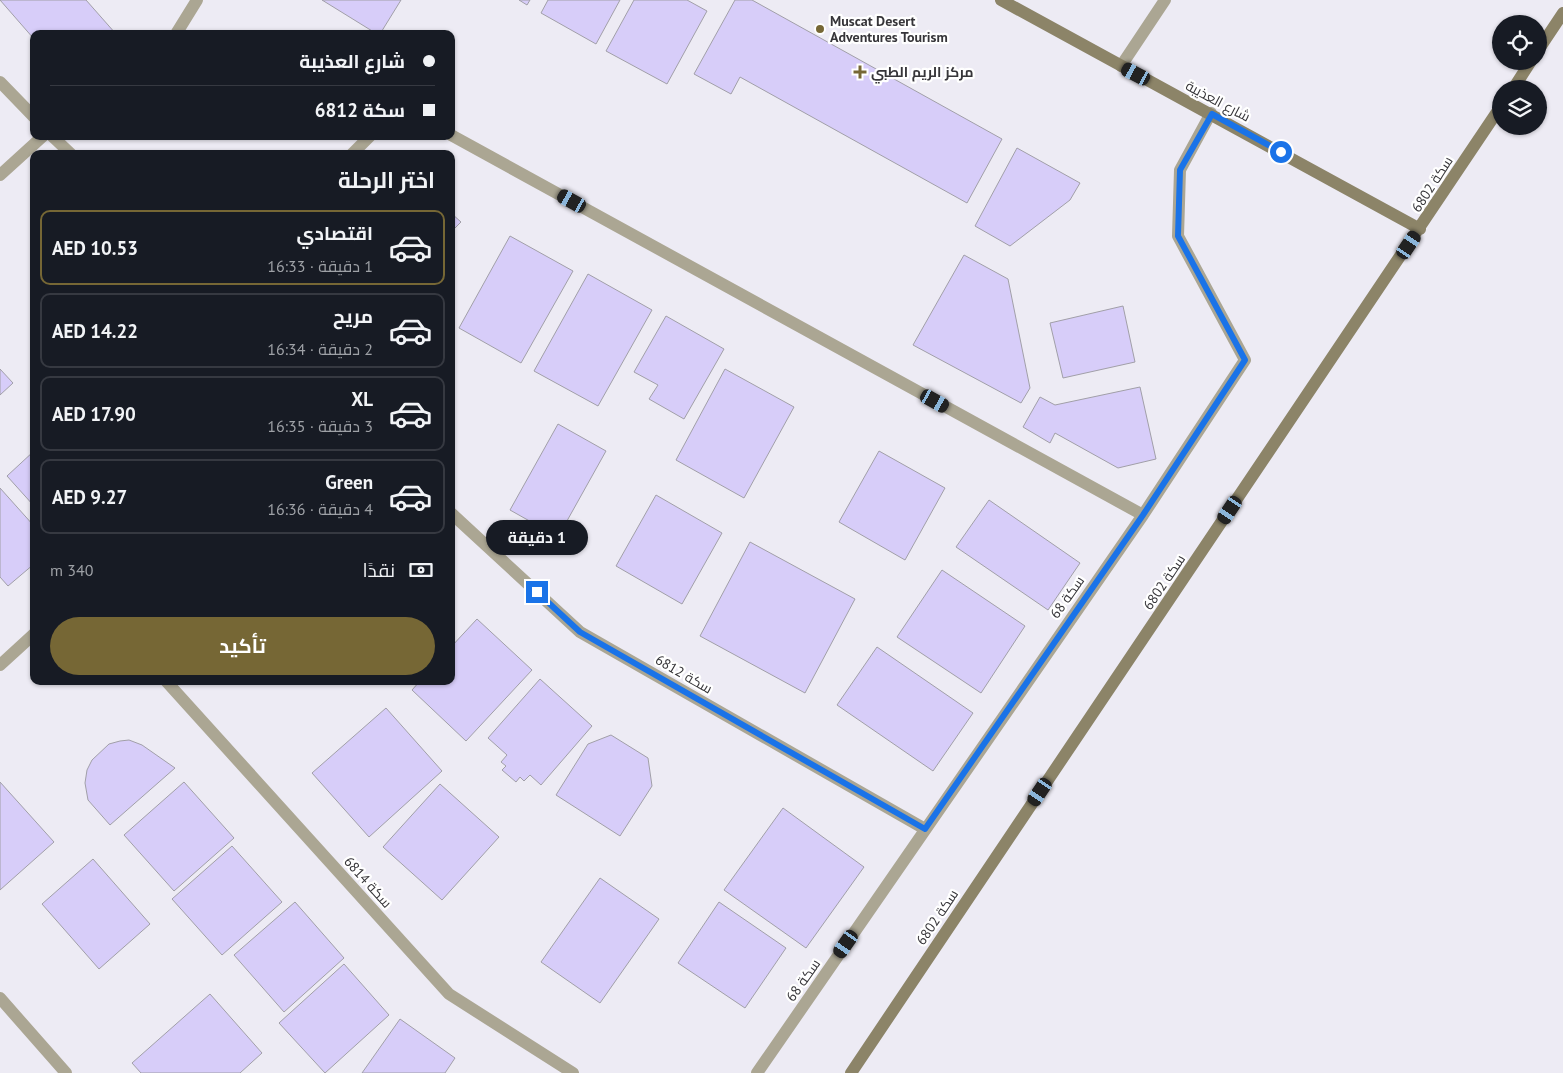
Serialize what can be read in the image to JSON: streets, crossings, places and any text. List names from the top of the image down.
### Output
{
  "streets": {
    "street": [
      "شارع العذيبة",
      "سكة 6802",
      "68 سكة",
      "سكة 6812",
      "سكة 6814"
    ]
  },
  "crossings": [
    ["شارع العذيبة", "سكة 6802"],
    ["شارع العذيبة", "68 سكة"],
    ["68 سكة", "سكة 6812"]
  ],
  "places": {
    "other": ["Muscat Desert Adventures Tourism"],
    "health": ["مركز الريم الطبي"]
  },
  "page": {
    "banner": ["شارع العذيبة", "سكة 6812"],
    "heading": "اختر الرحلة",
    "list": [
      {
        "name": "اقتصادي",
        "note": "1 دقيقة · 16:33",
        "value": "AED 10.53"
      },
      {
        "name": "مريح",
        "note": "2 دقيقة · 16:34",
        "value": "AED 14.22"
      },
      {
        "name": "XL",
        "note": "3 دقيقة · 16:35",
        "value": "AED 17.90"
      },
      {
        "name": "Green",
        "note": "4 دقيقة · 16:36",
        "value": "AED 9.27"
      }
    ],
    "bubble": "1 دقيقة",
    "pay": ["نقدًا", "340 m"],
    "buttons": "تأكيد"
  }
}
